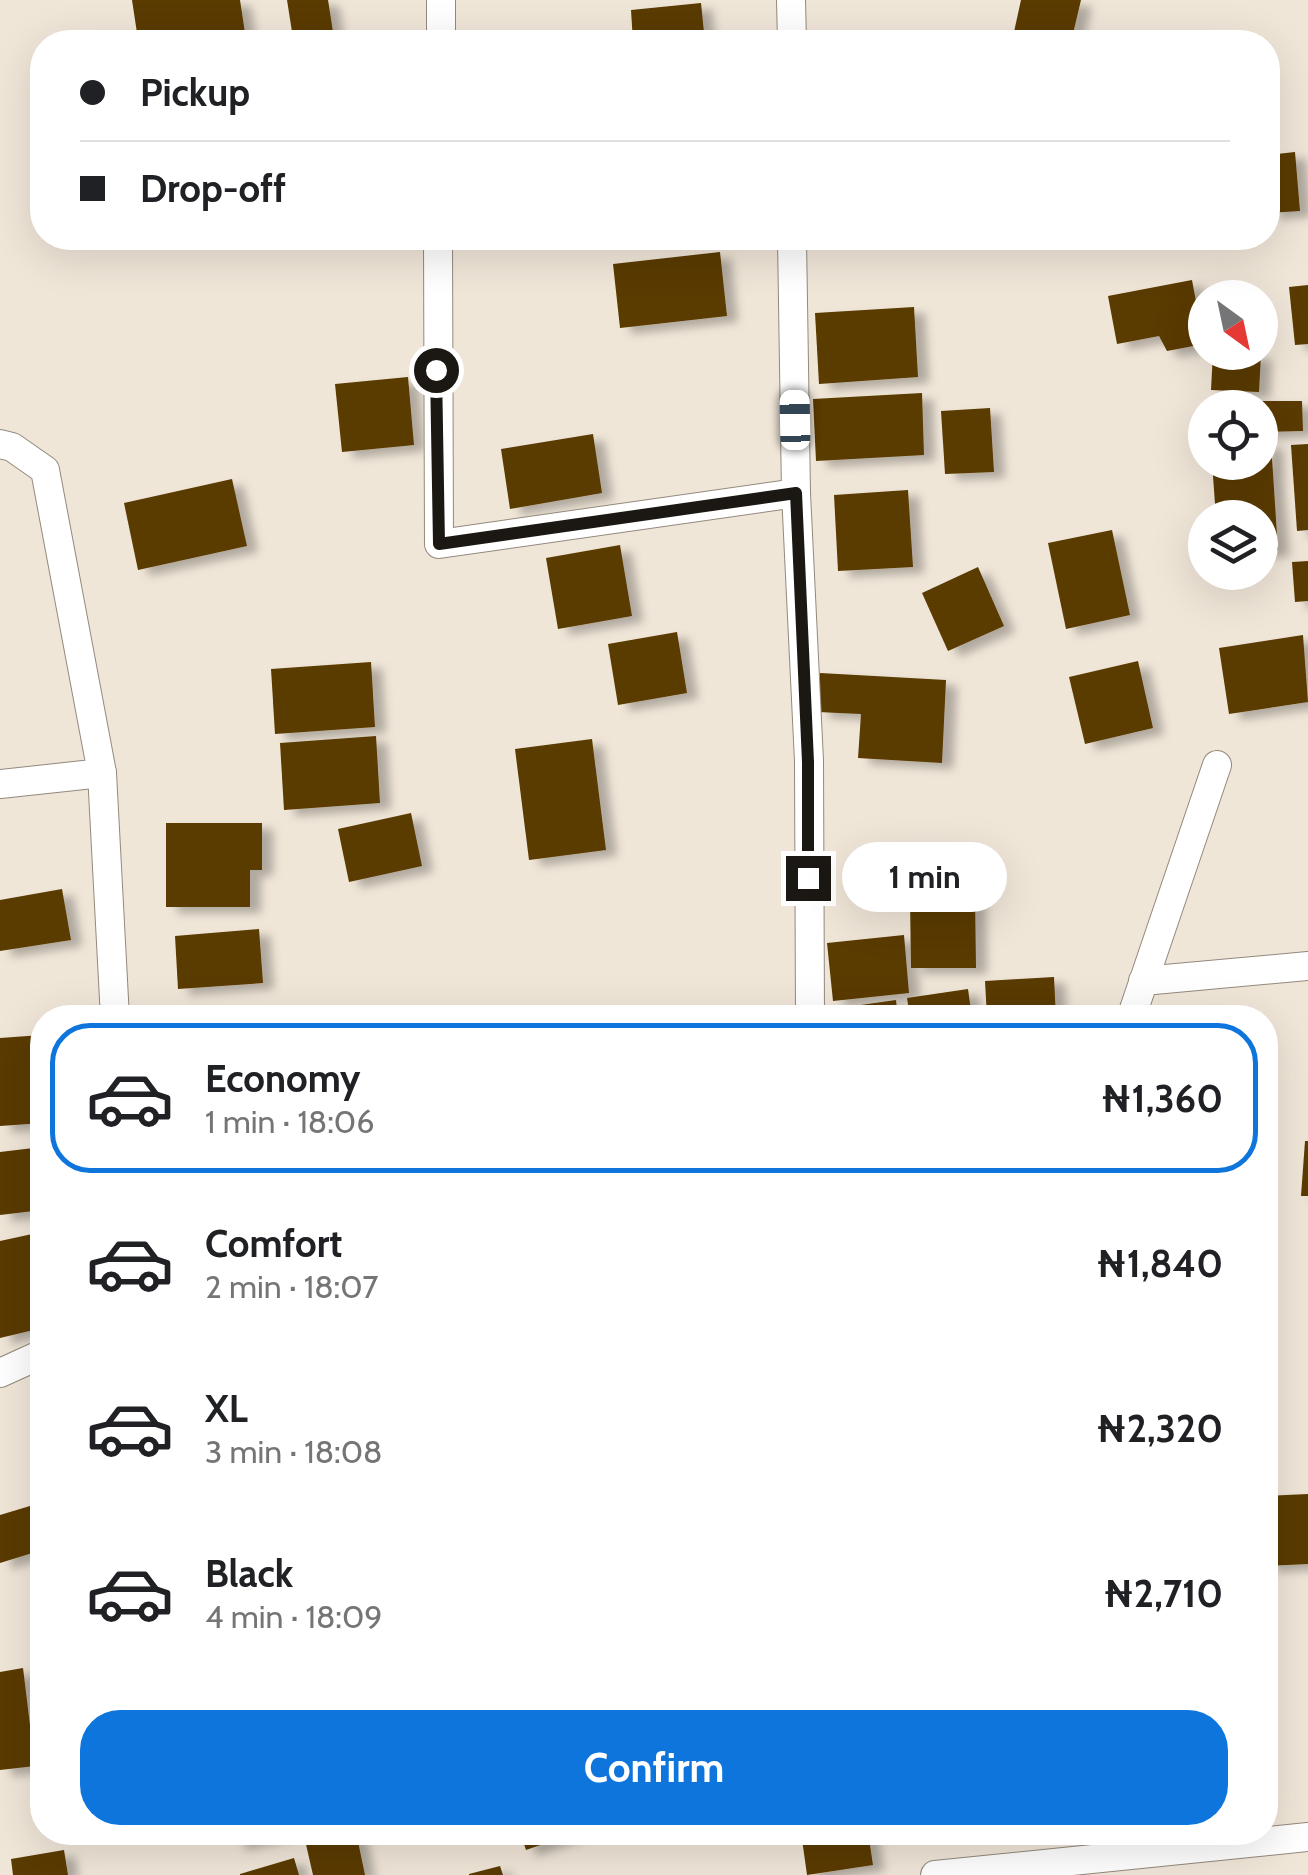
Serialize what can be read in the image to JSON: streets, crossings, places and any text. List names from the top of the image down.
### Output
{
  "north": "bottom right",
  "page": {
    "banner": ["Pickup", "Drop-off"],
    "bubble": "1 min",
    "list": [
      {
        "name": "Economy",
        "note": "1 min · 18:06",
        "value": "₦1,360"
      },
      {
        "name": "Comfort",
        "note": "2 min · 18:07",
        "value": "₦1,840"
      },
      {
        "name": "XL",
        "note": "3 min · 18:08",
        "value": "₦2,320"
      },
      {
        "name": "Black",
        "note": "4 min · 18:09",
        "value": "₦2,710"
      }
    ],
    "buttons": "Confirm"
  }
}
